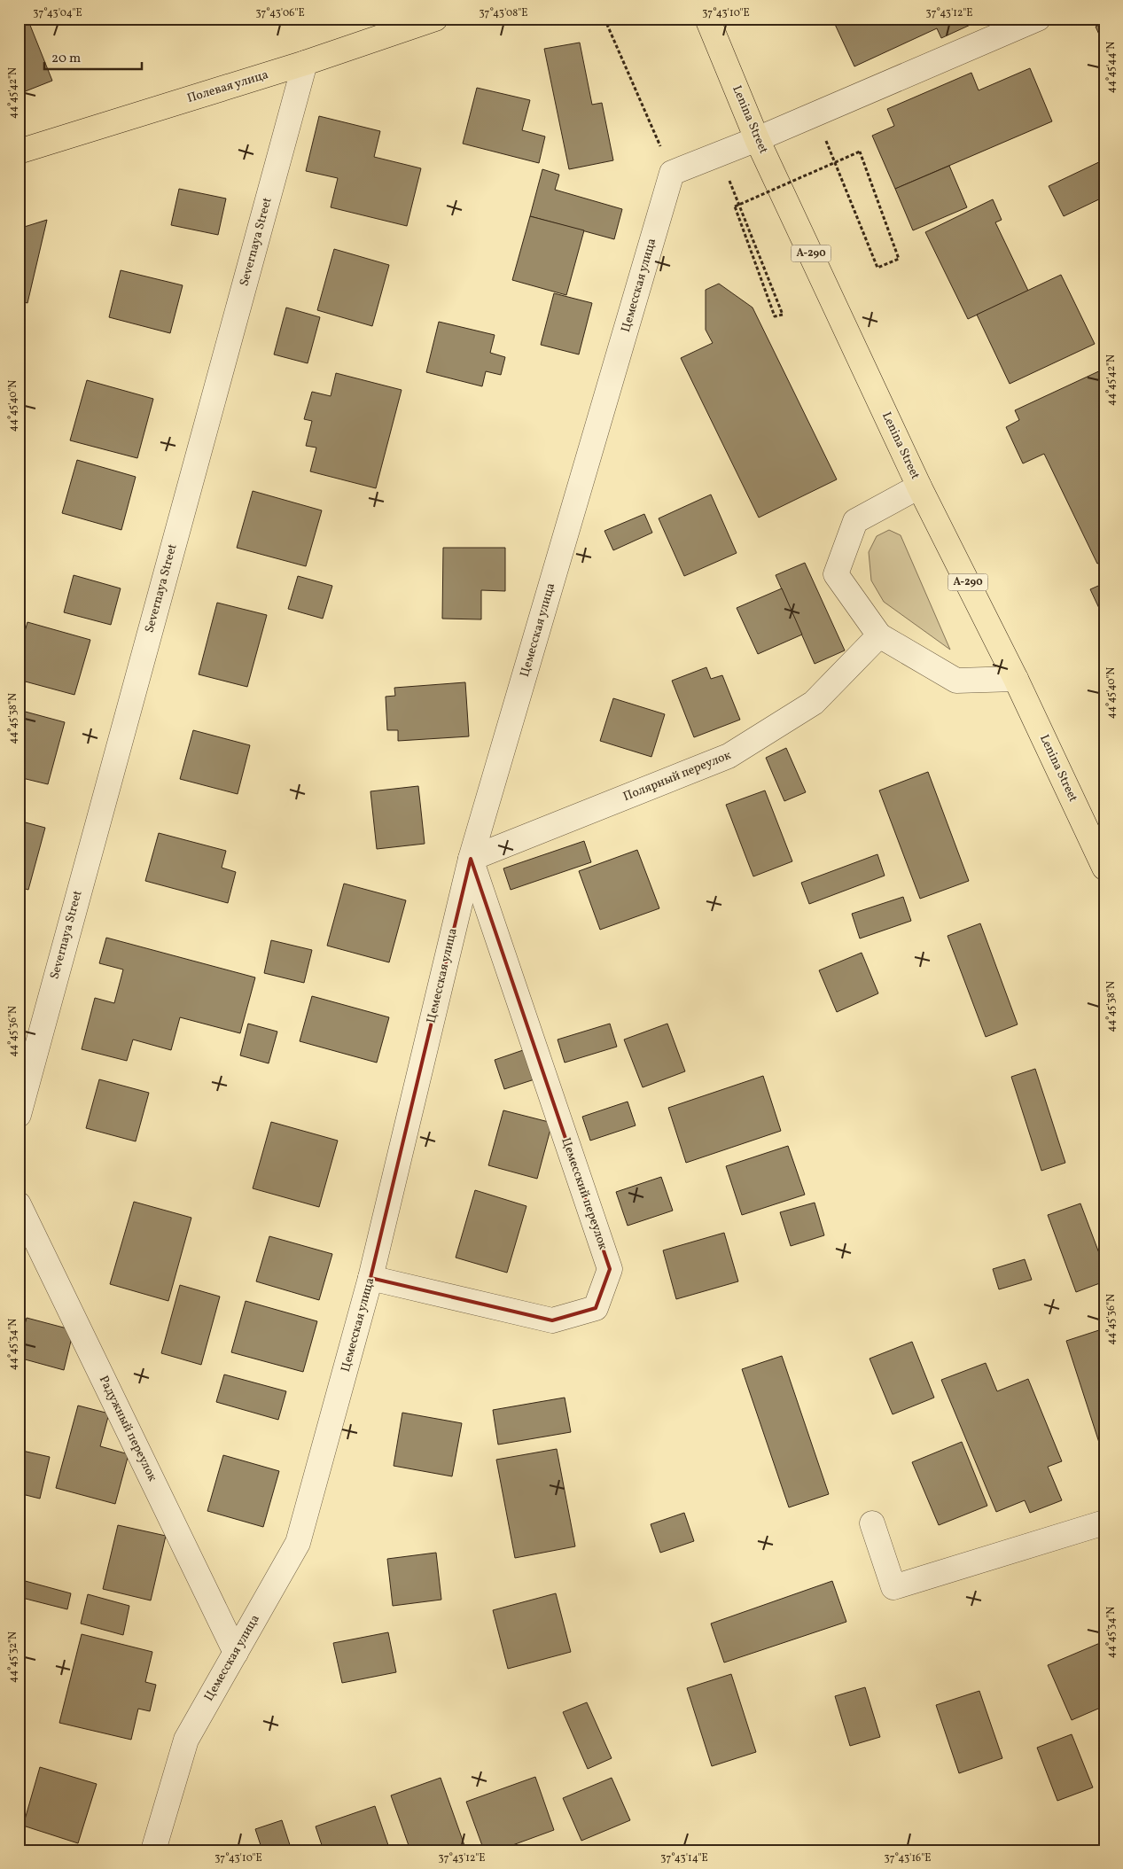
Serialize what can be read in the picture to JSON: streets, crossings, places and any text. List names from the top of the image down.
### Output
{
  "streets": {
    "main road": ["Полевая улица", "Lenina Street", "А-290"],
    "street": [
      "Severnaya Street",
      "Цемесская улица",
      "Полярный переулок",
      "Цемесский переулок",
      "Радужный переулок"
    ]
  },
  "crossings": [
    ["Полевая улица", "Severnaya Street"],
    ["Цемесская улица", "Полярный переулок"],
    ["Цемесская улица", "Цемесский переулок"],
    ["Цемесская улица", "Радужный переулок"],
    ["Полярный переулок", "Цемесский переулок"]
  ],
  "scale_bar": "20 m",
  "coordinates": [
    "37°43'04\"E",
    "37°43'06\"E",
    "37°43'08\"E",
    "37°43'10\"E",
    "37°43'12\"E",
    "44°45'44\"N",
    "44°45'42\"N",
    "44°45'40\"N",
    "44°45'38\"N",
    "44°45'36\"N",
    "44°45'34\"N",
    "44°45'32\"N",
    "37°43'14\"E",
    "37°43'16\"E"
  ]
}
